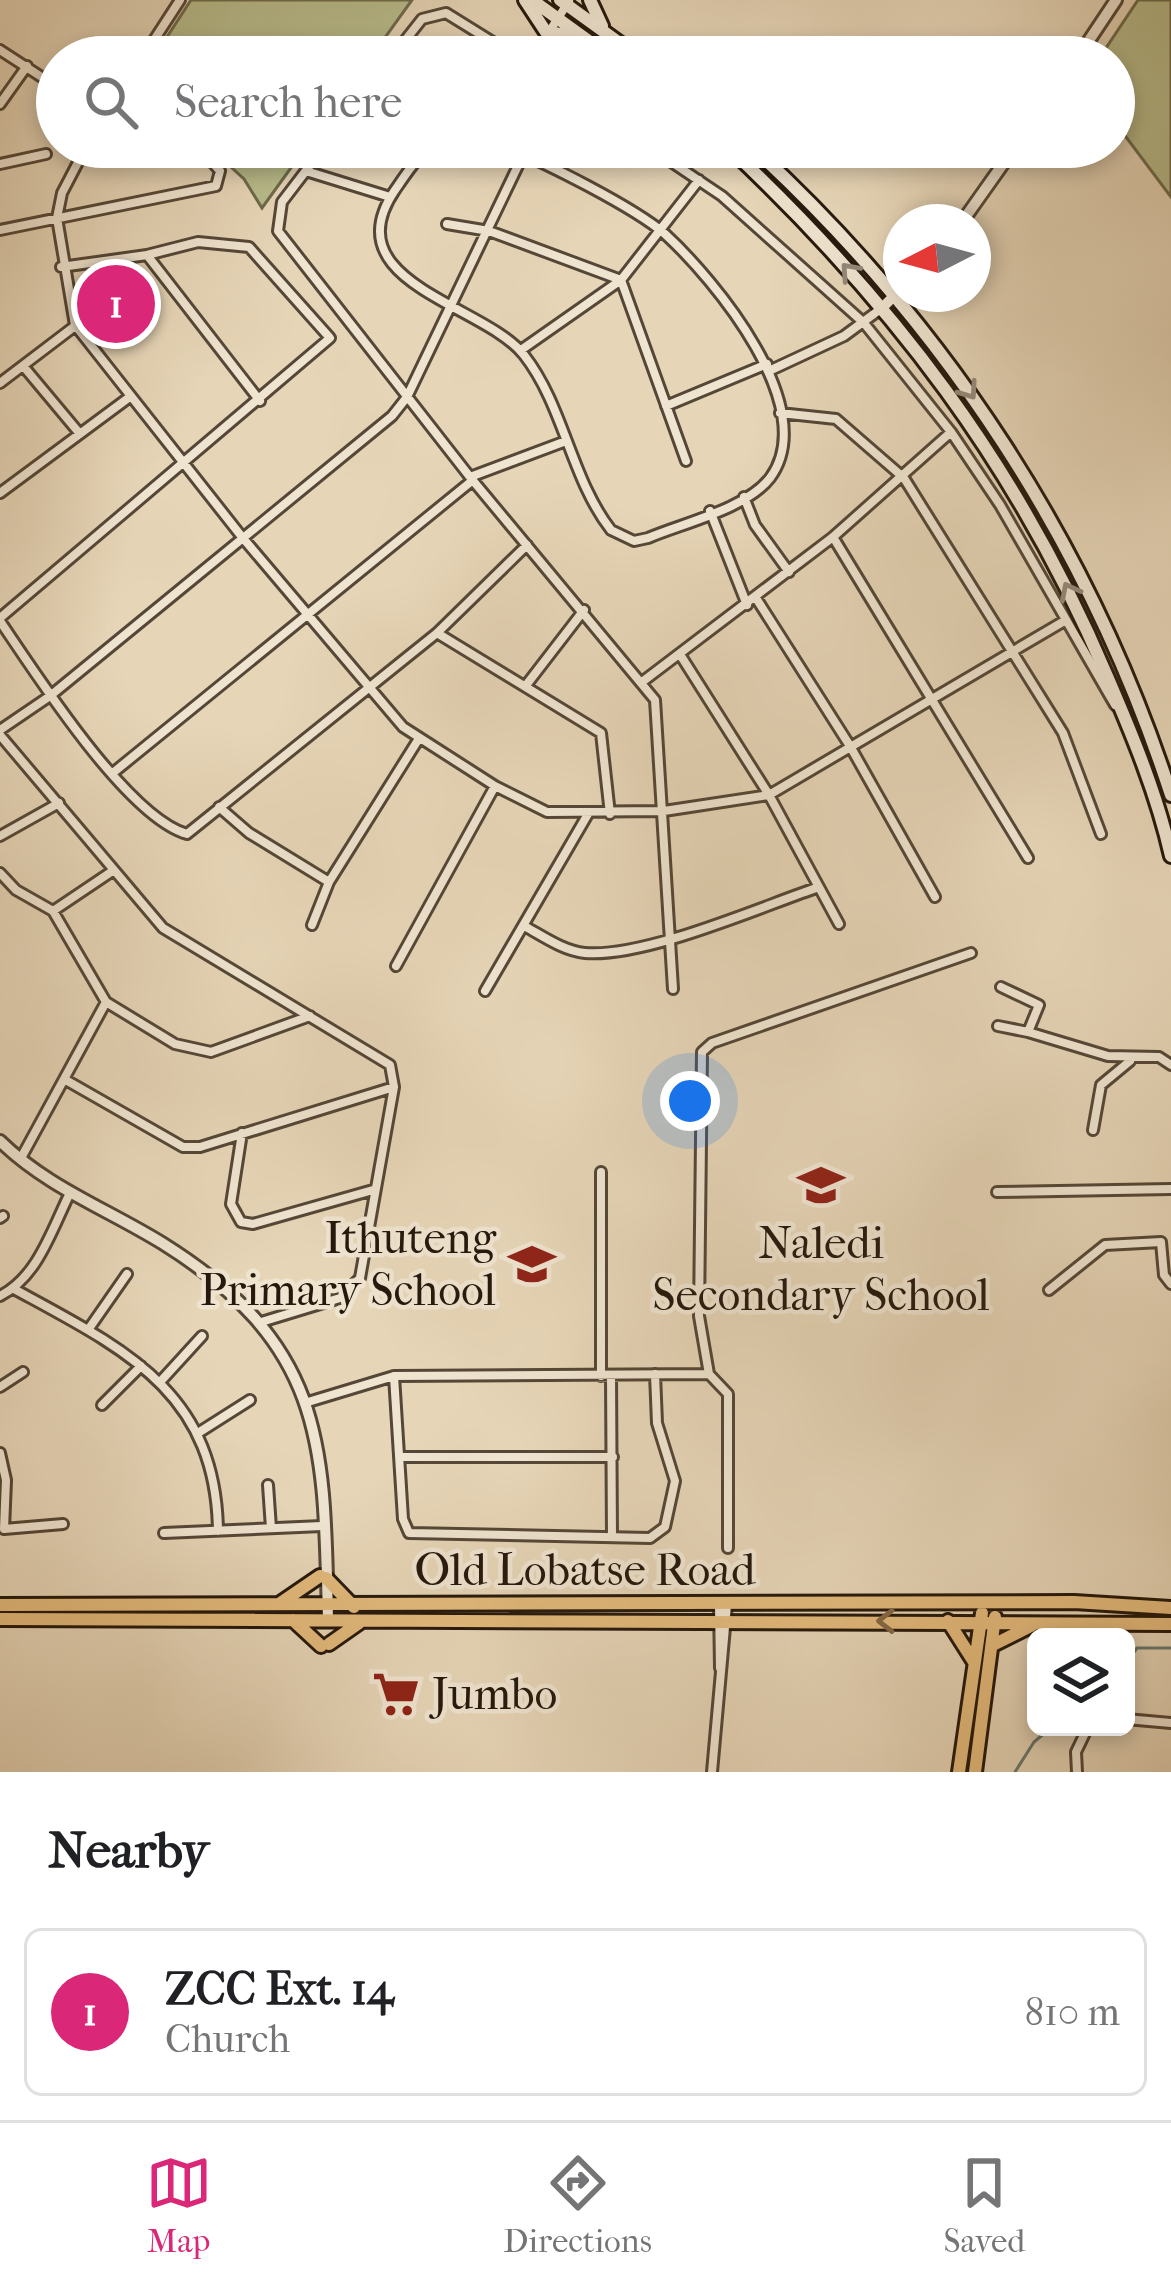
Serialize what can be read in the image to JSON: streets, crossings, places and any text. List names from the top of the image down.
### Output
{
  "streets": {
    "main road": ["Old Lobatse Road"]
  },
  "places": {
    "school or university": ["Naledi Secondary School", "Ithuteng Primary School"],
    "supermarket": ["Jumbo"]
  },
  "north": "left",
  "page": {
    "search": "Search here",
    "pins": "1",
    "heading": "Nearby",
    "list": [
      {
        "mark": "1",
        "name": "ZCC Ext. 14",
        "note": "Church",
        "value": "810 m"
      }
    ],
    "nav": ["Map", "Directions", "Saved"]
  }
}
